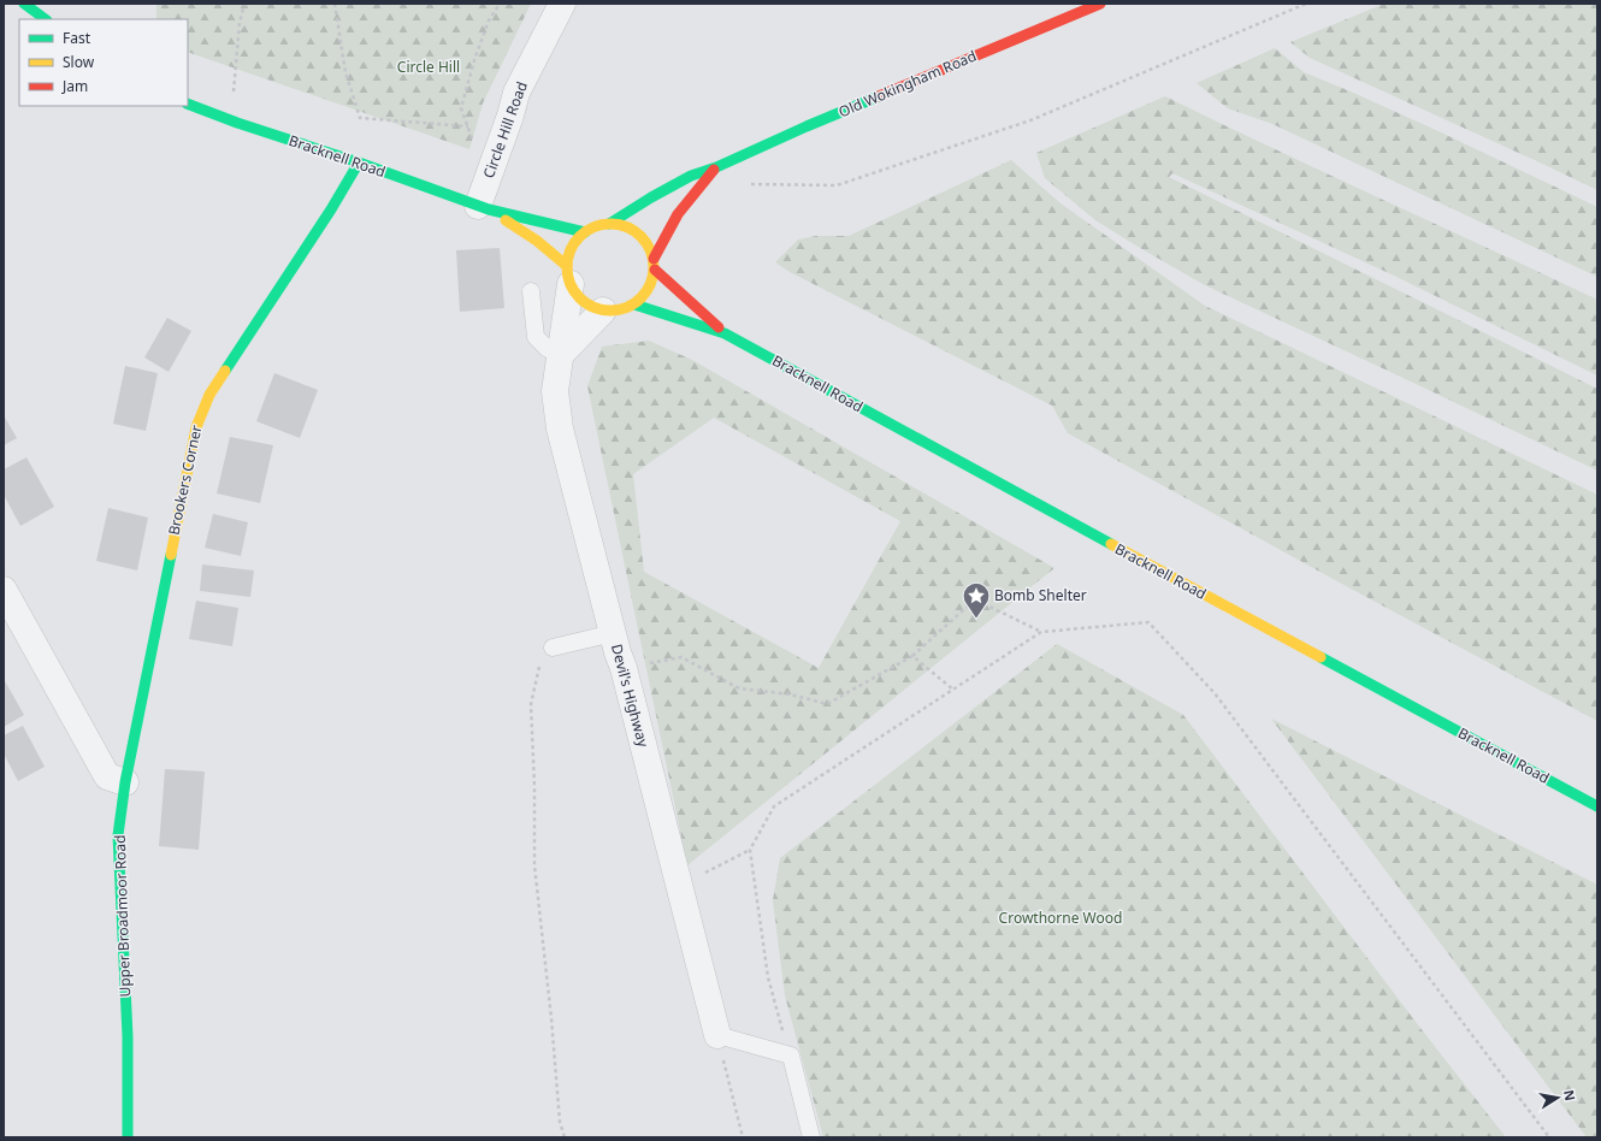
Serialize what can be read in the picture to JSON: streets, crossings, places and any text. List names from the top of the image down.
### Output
{
  "streets": {
    "main road": [
      "Old Wokingham Road",
      "Bracknell Road",
      "Brookers Corner",
      "Upper Broadmoor Road"
    ],
    "street": ["Circle Hill Road", "Devil's Highway"]
  },
  "crossings": [
    ["Old Wokingham Road", "Bracknell Road"],
    ["Old Wokingham Road", "Devil's Highway"],
    ["Circle Hill Road", "Bracknell Road"],
    ["Bracknell Road", "Brookers Corner"],
    ["Bracknell Road", "Devil's Highway"],
    ["Brookers Corner", "Upper Broadmoor Road"]
  ],
  "parks": ["Circle Hill", "Crowthorne Wood"],
  "places": {
    "place": ["Bomb Shelter"]
  },
  "legend": ["Fast", "Slow", "Jam"],
  "north": "right"
}
